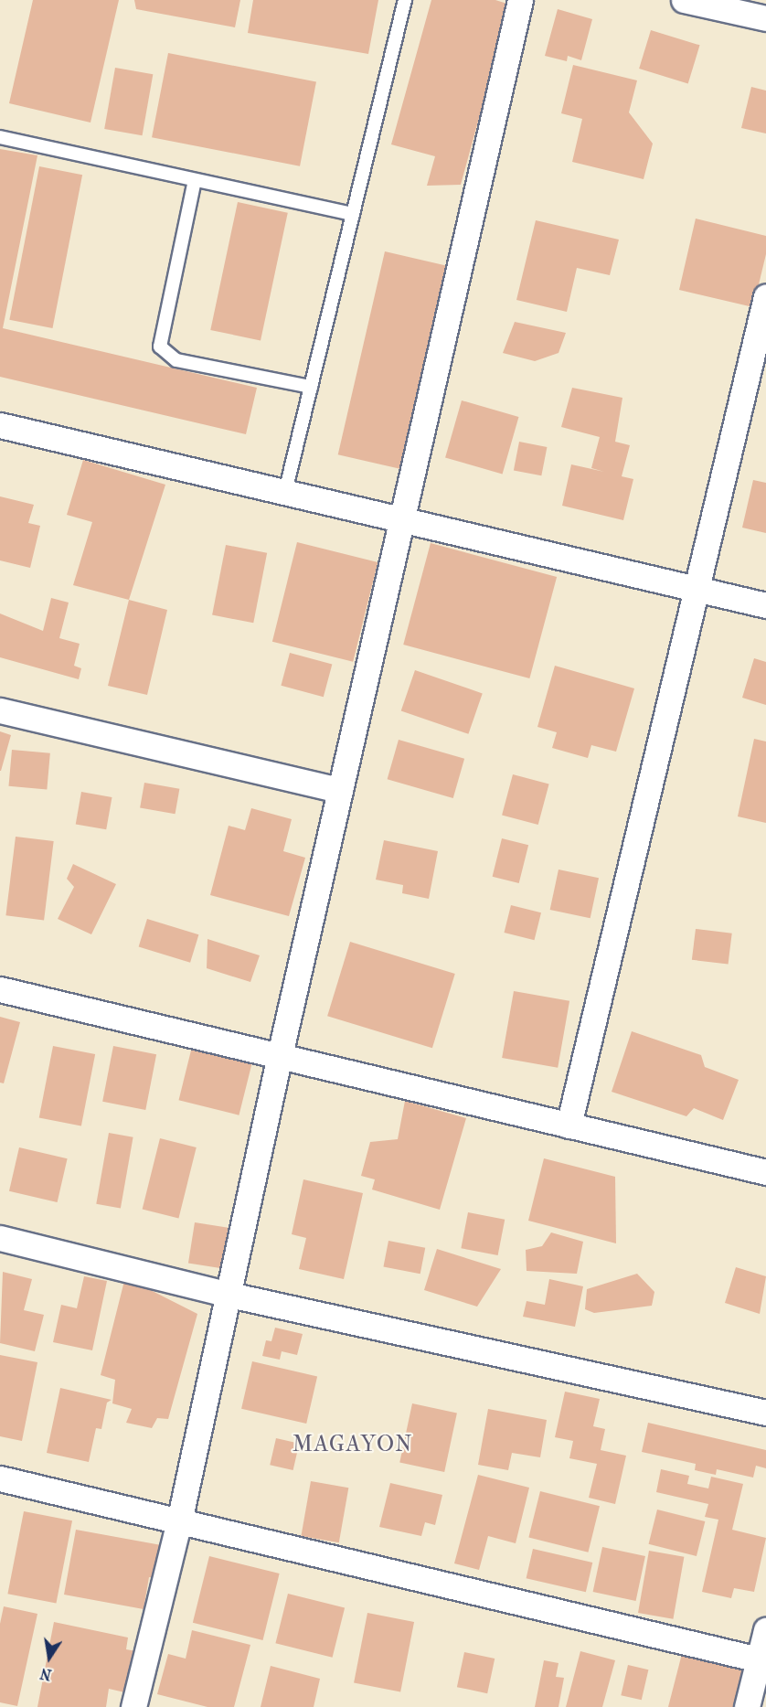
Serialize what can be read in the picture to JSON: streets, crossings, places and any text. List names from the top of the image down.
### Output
{
  "districts": ["MAGAYON"],
  "north": "bottom"
}
